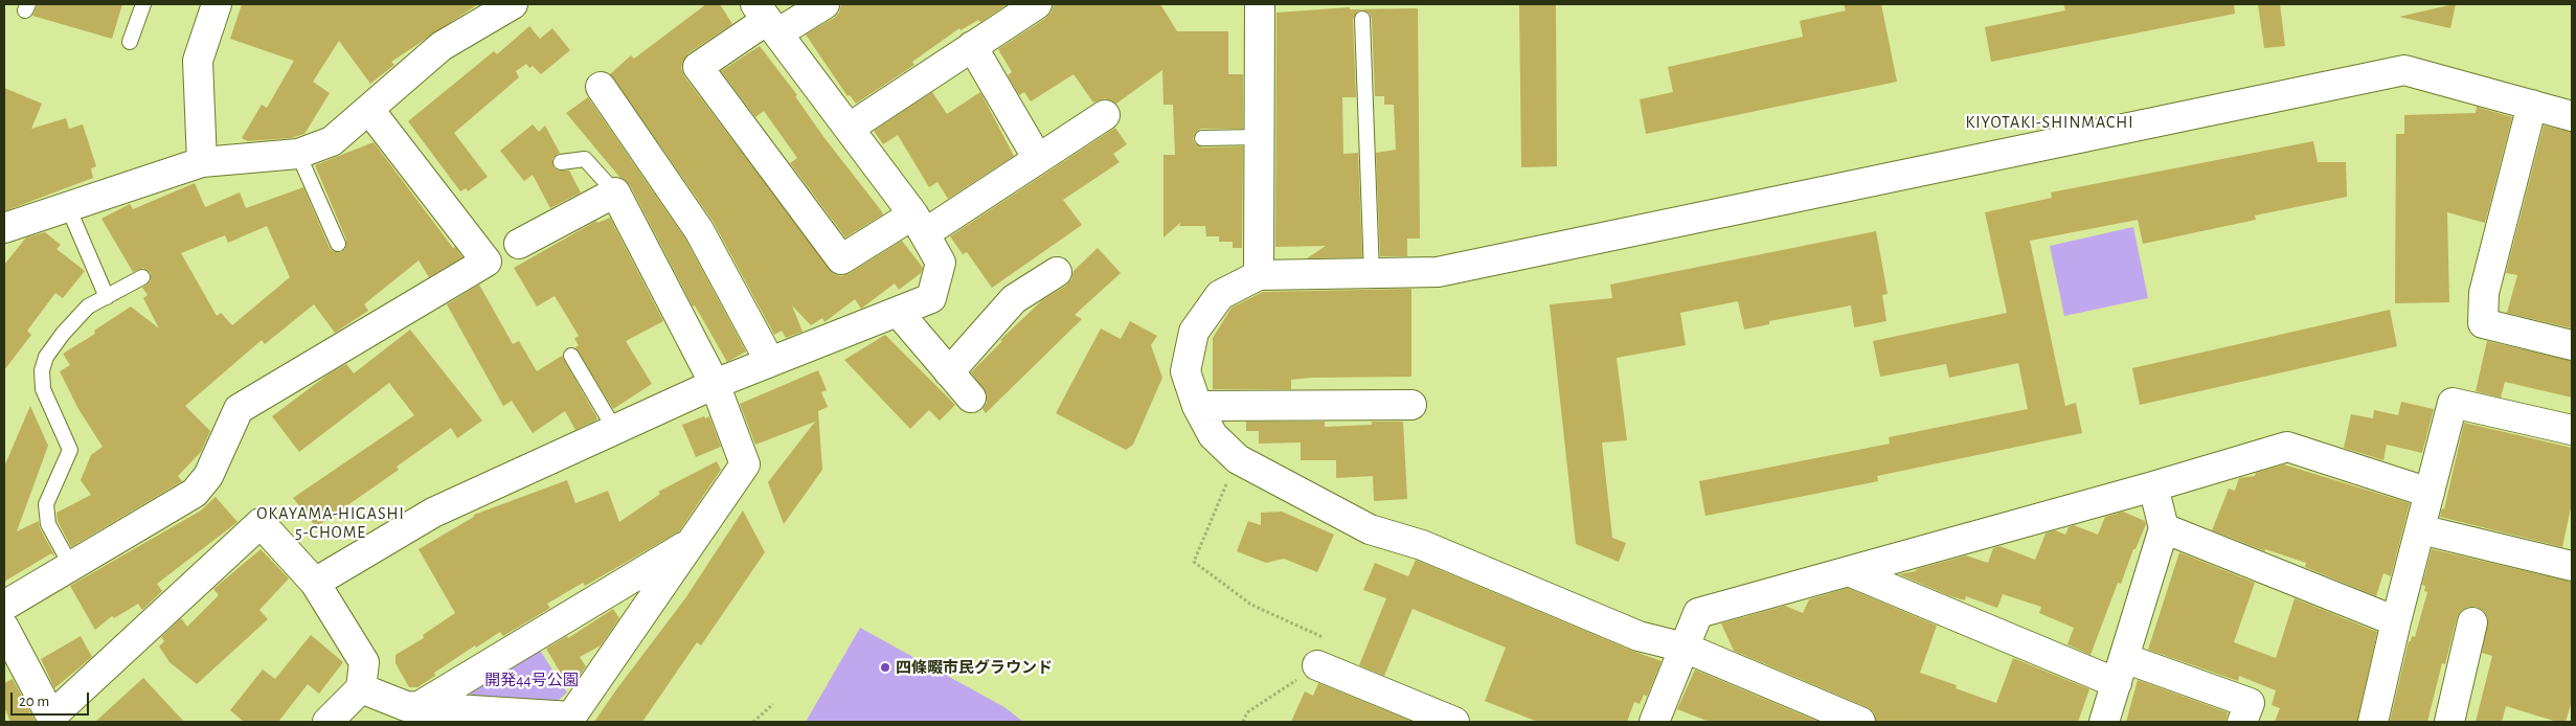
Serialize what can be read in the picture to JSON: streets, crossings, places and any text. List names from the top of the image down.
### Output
{
  "districts": ["KIYOTAKI-SHINMACHI", "OKAYAMA-HIGASHI 5-CHOME"],
  "parks": ["開発44号公園"],
  "places": ["四條畷市民グラウンド"],
  "scale_bar": "20 m"
}
